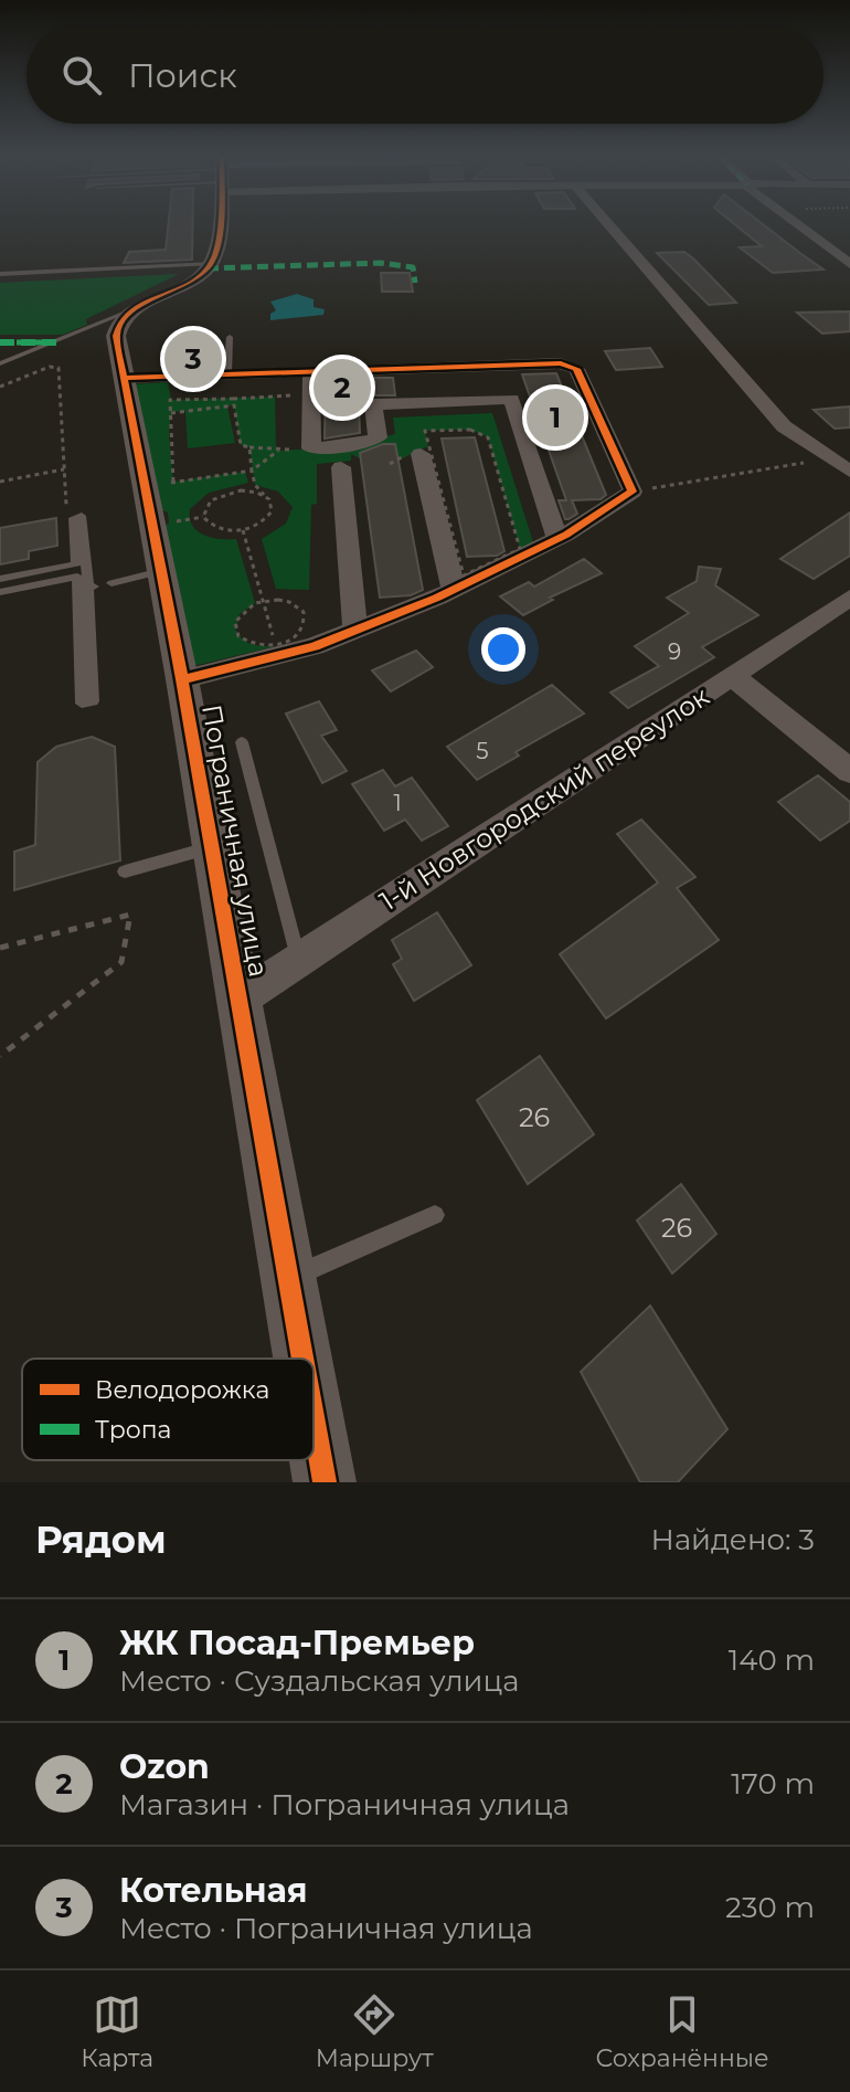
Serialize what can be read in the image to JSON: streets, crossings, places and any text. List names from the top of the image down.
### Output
{
  "streets": {
    "street": ["1-й Новгородский переулок", "Пограничная улица"]
  },
  "crossings": [
    ["1-й Новгородский переулок", "Пограничная улица"]
  ],
  "house_numbers": [
    "9",
    "5",
    "1",
    "26",
    "26"
  ],
  "legend": ["Велодорожка", "Тропа"],
  "page": {
    "search": "Поиск",
    "pins": ["3", "2", "1"],
    "heading": ["Рядом", "Найдено: 3"],
    "list": [
      {
        "mark": "1",
        "name": "ЖК Посад-Премьер",
        "note": "Место · Суздальская улица",
        "value": "140 m"
      },
      {
        "mark": "2",
        "name": "Ozon",
        "note": "Магазин · Пограничная улица",
        "value": "170 m"
      },
      {
        "mark": "3",
        "name": "Котельная",
        "note": "Место · Пограничная улица",
        "value": "230 m"
      }
    ],
    "nav": ["Карта", "Маршрут", "Сохранённые"]
  }
}
